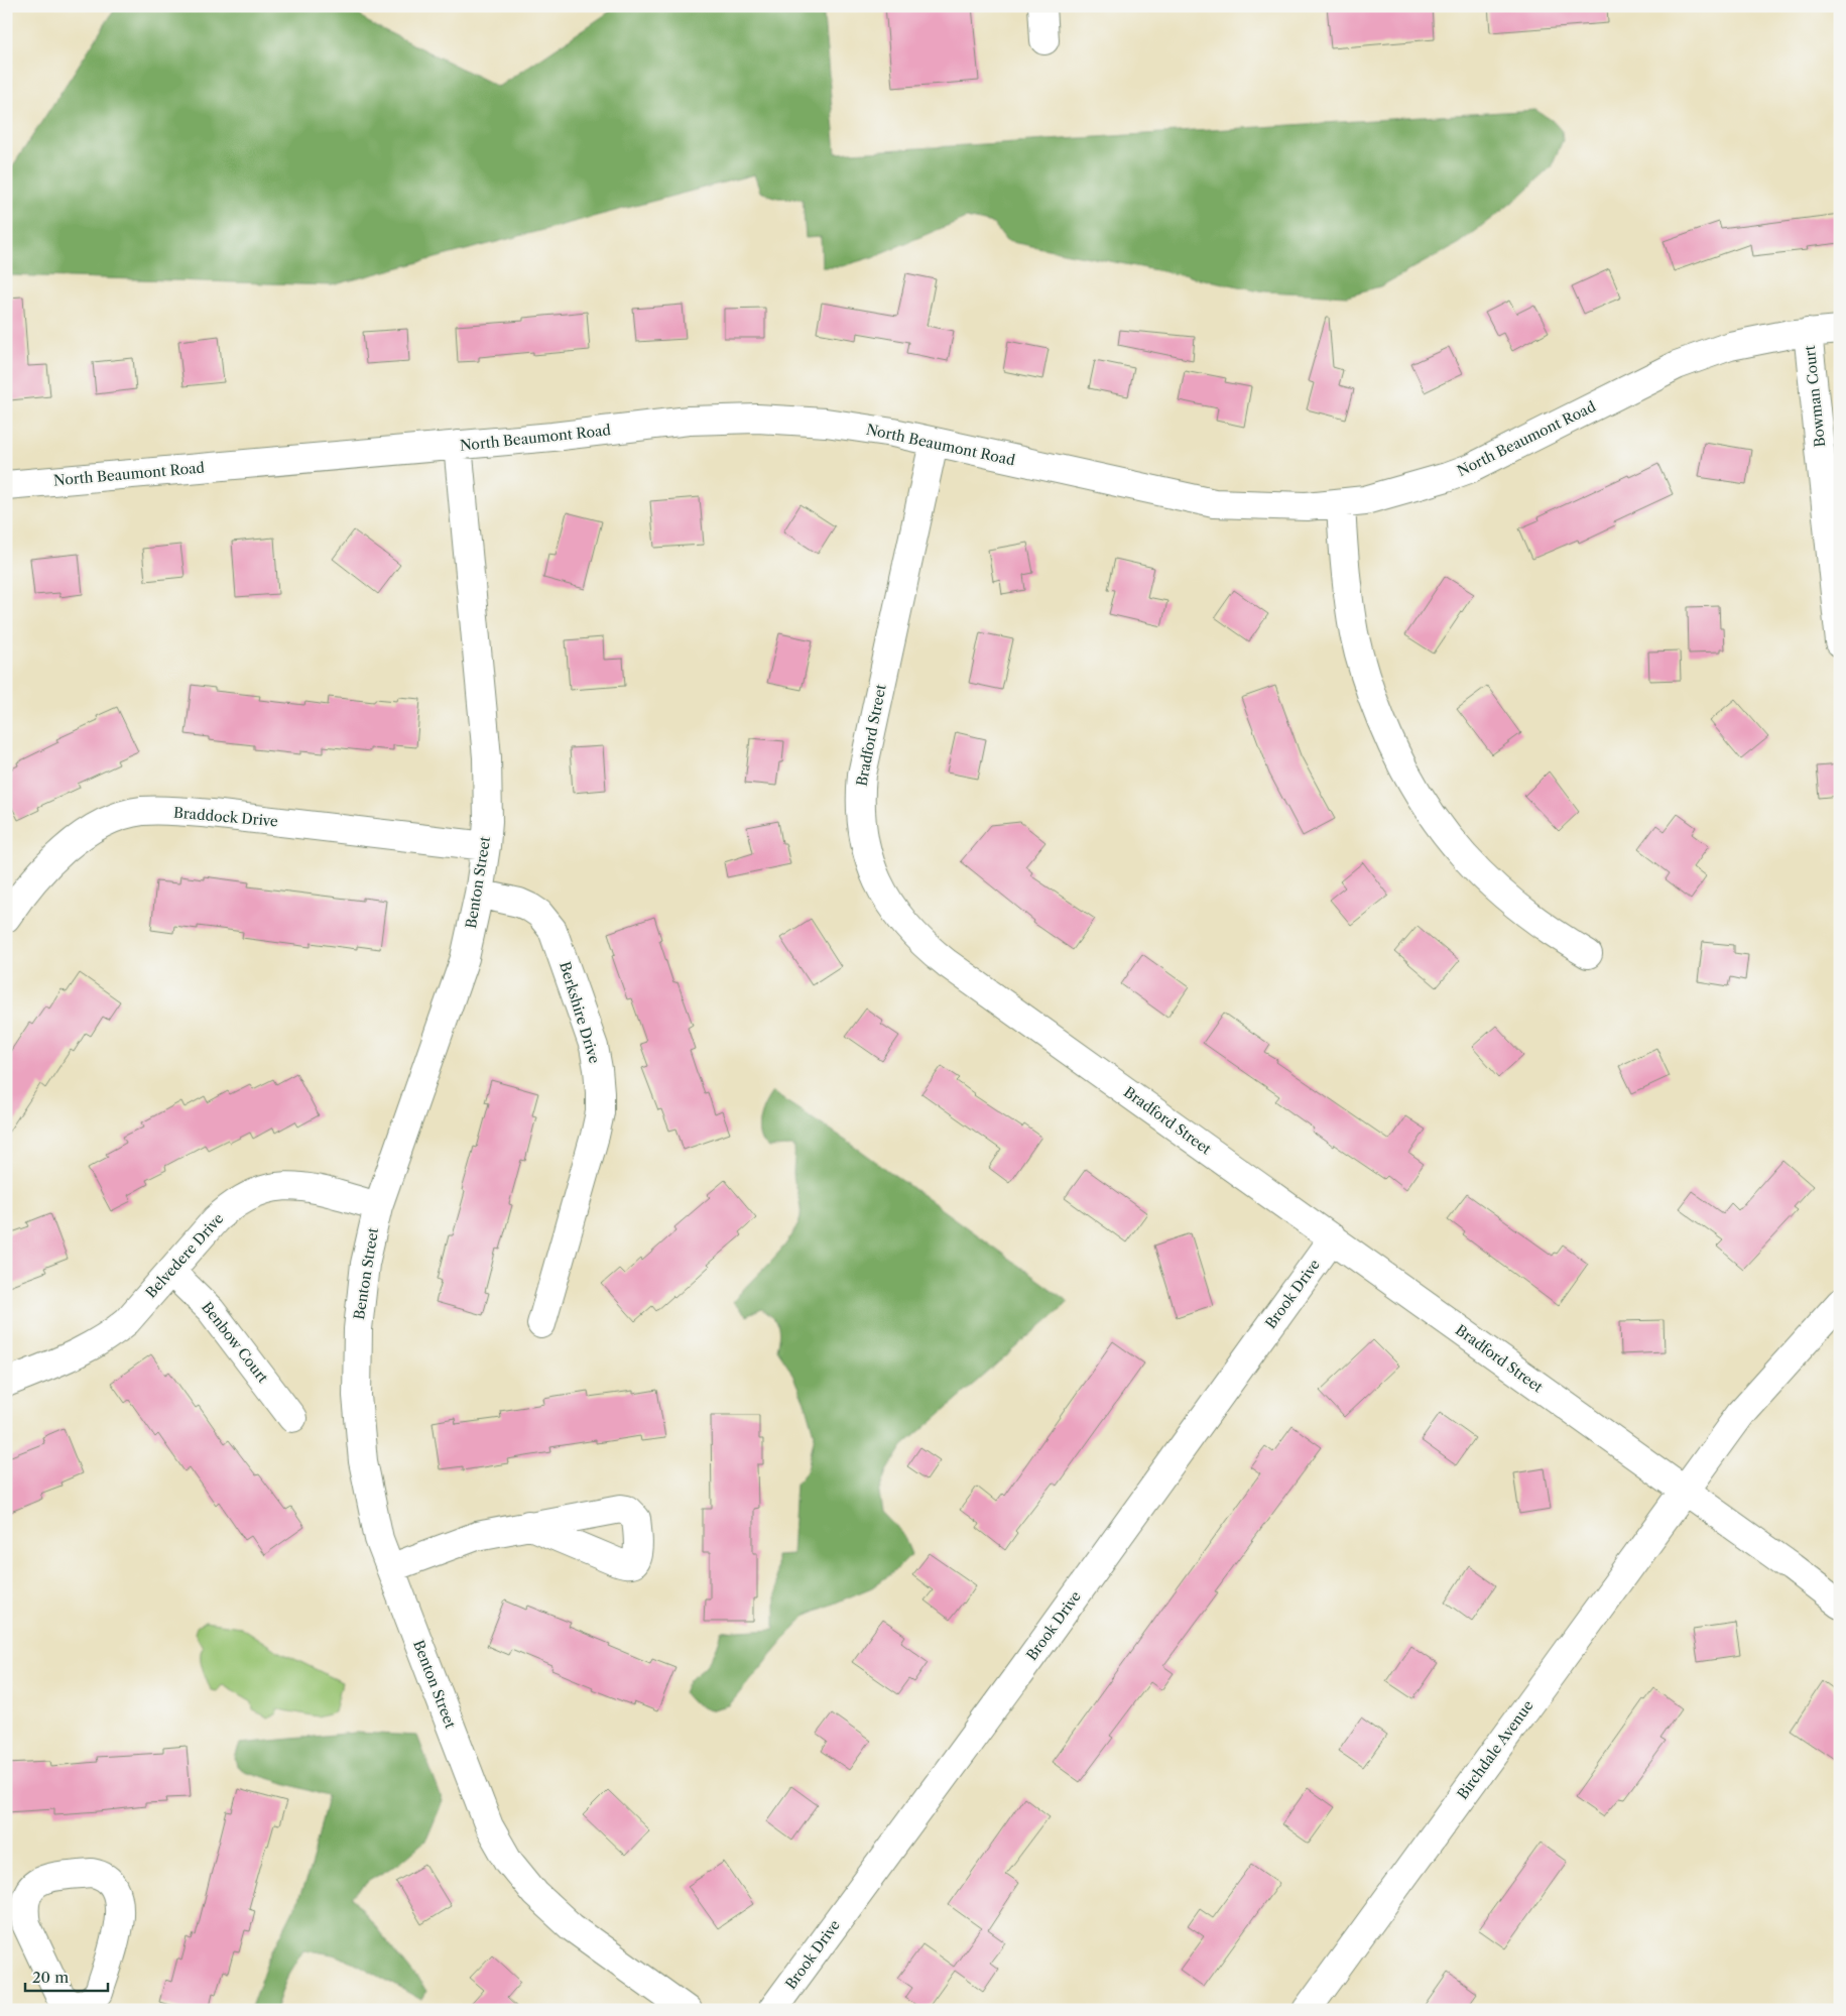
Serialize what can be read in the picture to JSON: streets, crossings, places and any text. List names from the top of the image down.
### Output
{
  "streets": {
    "street": [
      "Bowman Court",
      "North Beaumont Road",
      "Bradford Street",
      "Braddock Drive",
      "Benton Street",
      "Berkshire Drive",
      "Belvedere Drive",
      "Brook Drive",
      "Benbow Court",
      "Birchdale Avenue"
    ]
  },
  "crossings": [
    ["Bowman Court", "North Beaumont Road"],
    ["North Beaumont Road", "Bradford Street"],
    ["North Beaumont Road", "Benton Street"],
    ["Bradford Street", "Brook Drive"],
    ["Bradford Street", "Birchdale Avenue"],
    ["Braddock Drive", "Benton Street"],
    ["Benton Street", "Berkshire Drive"],
    ["Benton Street", "Belvedere Drive"],
    ["Belvedere Drive", "Benbow Court"]
  ],
  "scale_bar": "20 m"
}
